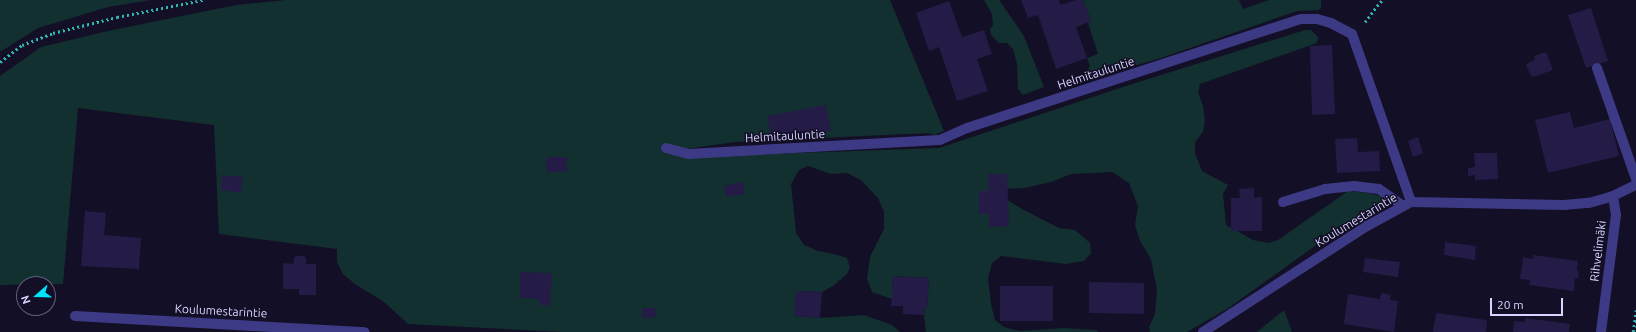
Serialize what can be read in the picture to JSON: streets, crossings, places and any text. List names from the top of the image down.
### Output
{
  "streets": {
    "street": ["Helmitauluntie", "Koulumestarintie", "Rihvelimäki"]
  },
  "crossings": [
    ["Koulumestarintie", "Rihvelimäki"]
  ],
  "scale_bar": "20 m",
  "north": "left"
}
